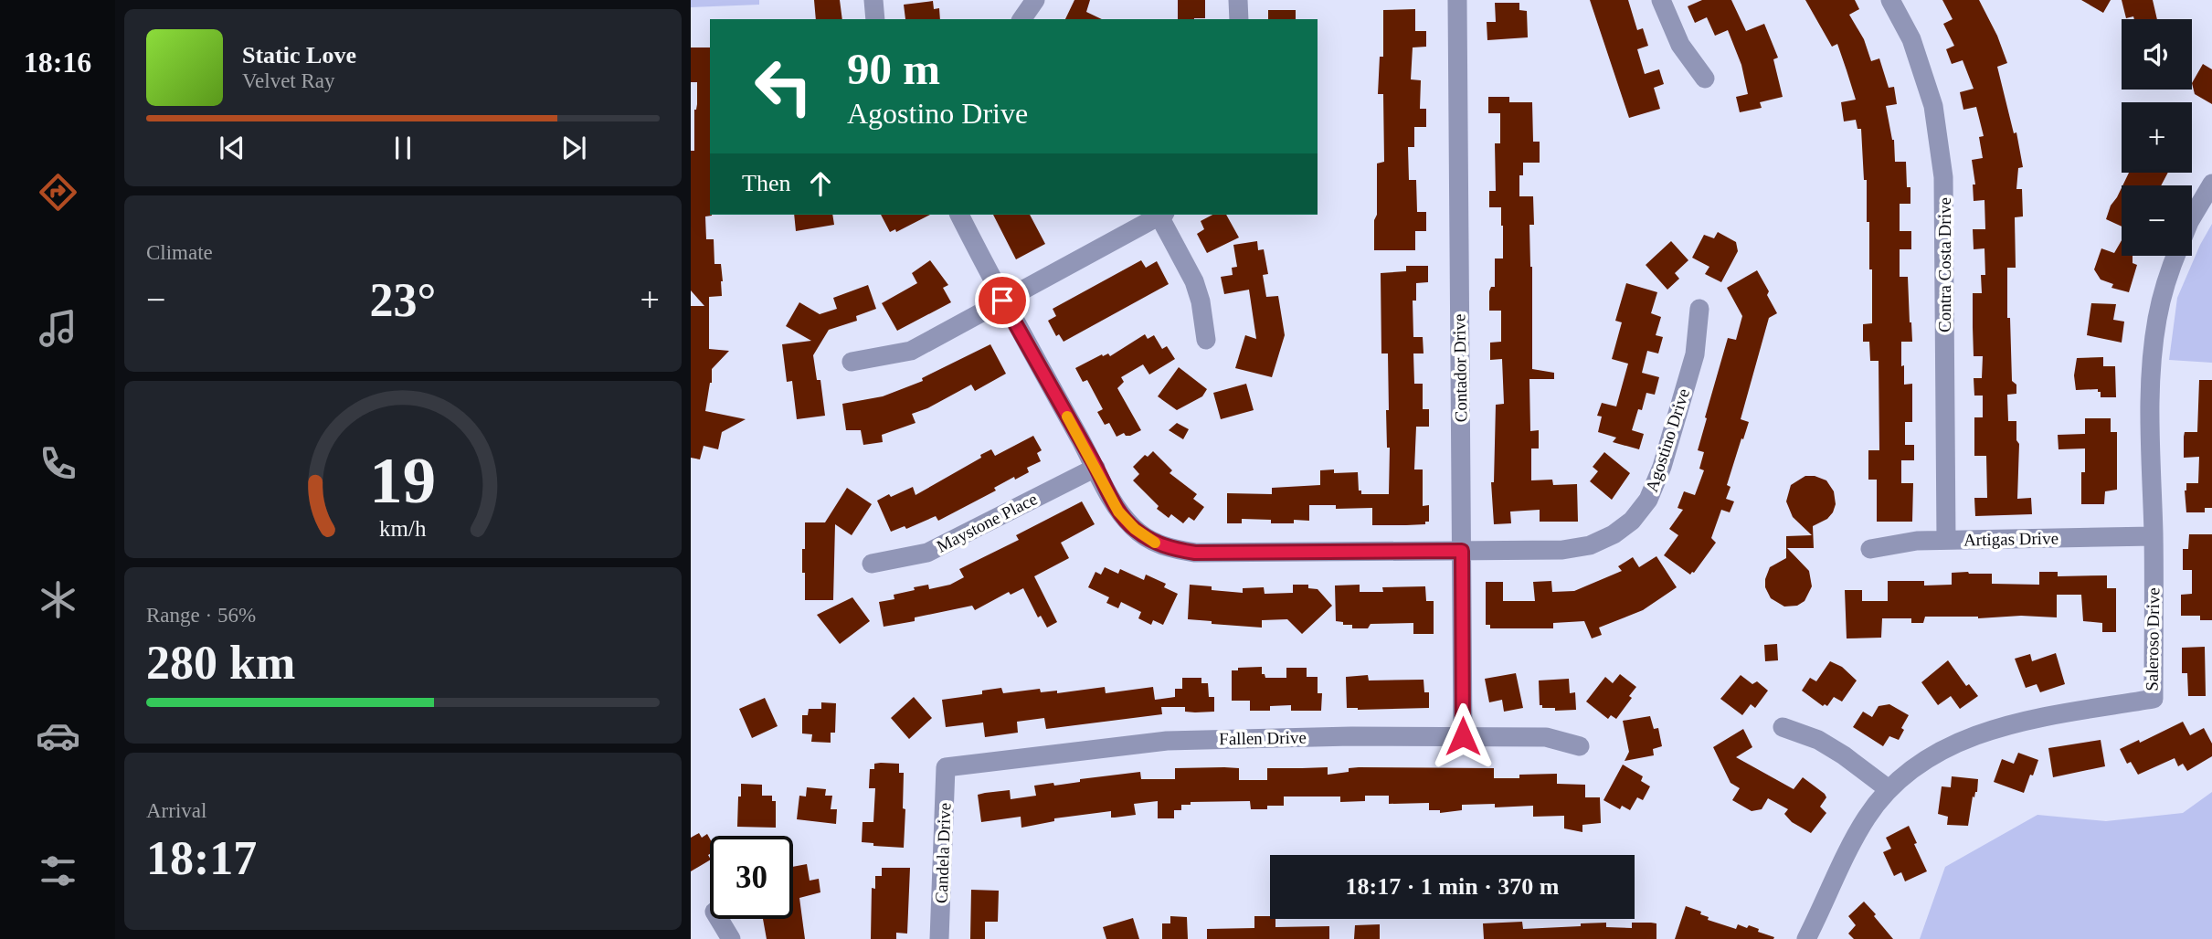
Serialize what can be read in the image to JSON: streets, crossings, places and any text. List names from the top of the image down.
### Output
{
  "streets": {
    "street": [
      "Contra Costa Drive",
      "Contador Drive",
      "Agostino Drive",
      "Maystone Place",
      "Artigas Drive",
      "Saleroso Drive",
      "Fallen Drive",
      "Candela Drive"
    ]
  },
  "crossings": [
    ["Contra Costa Drive", "Artigas Drive"],
    ["Contador Drive", "Agostino Drive"],
    ["Contador Drive", "Fallen Drive"],
    ["Agostino Drive", "Maystone Place"],
    ["Artigas Drive", "Saleroso Drive"],
    ["Fallen Drive", "Candela Drive"]
  ],
  "page": {
    "tabs": "18:16",
    "map_buttons": ["+", "−"],
    "turn": ["90 m", "Agostino Drive"],
    "song": ["Static Love", "Velvet Ray"],
    "then": "Then",
    "tile": [
      "Climate",
      ["Range · 56%", "280 km"],
      ["Arrival", "18:17"]
    ],
    "heat": ["−", "23°", "+"],
    "limit": "30",
    "trip": "18:17 · 1 min · 370 m",
    "gauge": ["19", "km/h"]
  }
}
